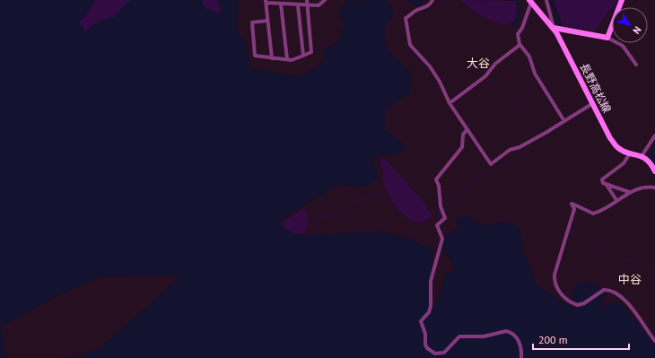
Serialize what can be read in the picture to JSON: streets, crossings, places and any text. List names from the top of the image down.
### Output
{
  "streets": {
    "main road": ["長野高松線"]
  },
  "districts": ["大谷", "中谷"],
  "scale_bar": "200 m",
  "north": "bottom right"
}
